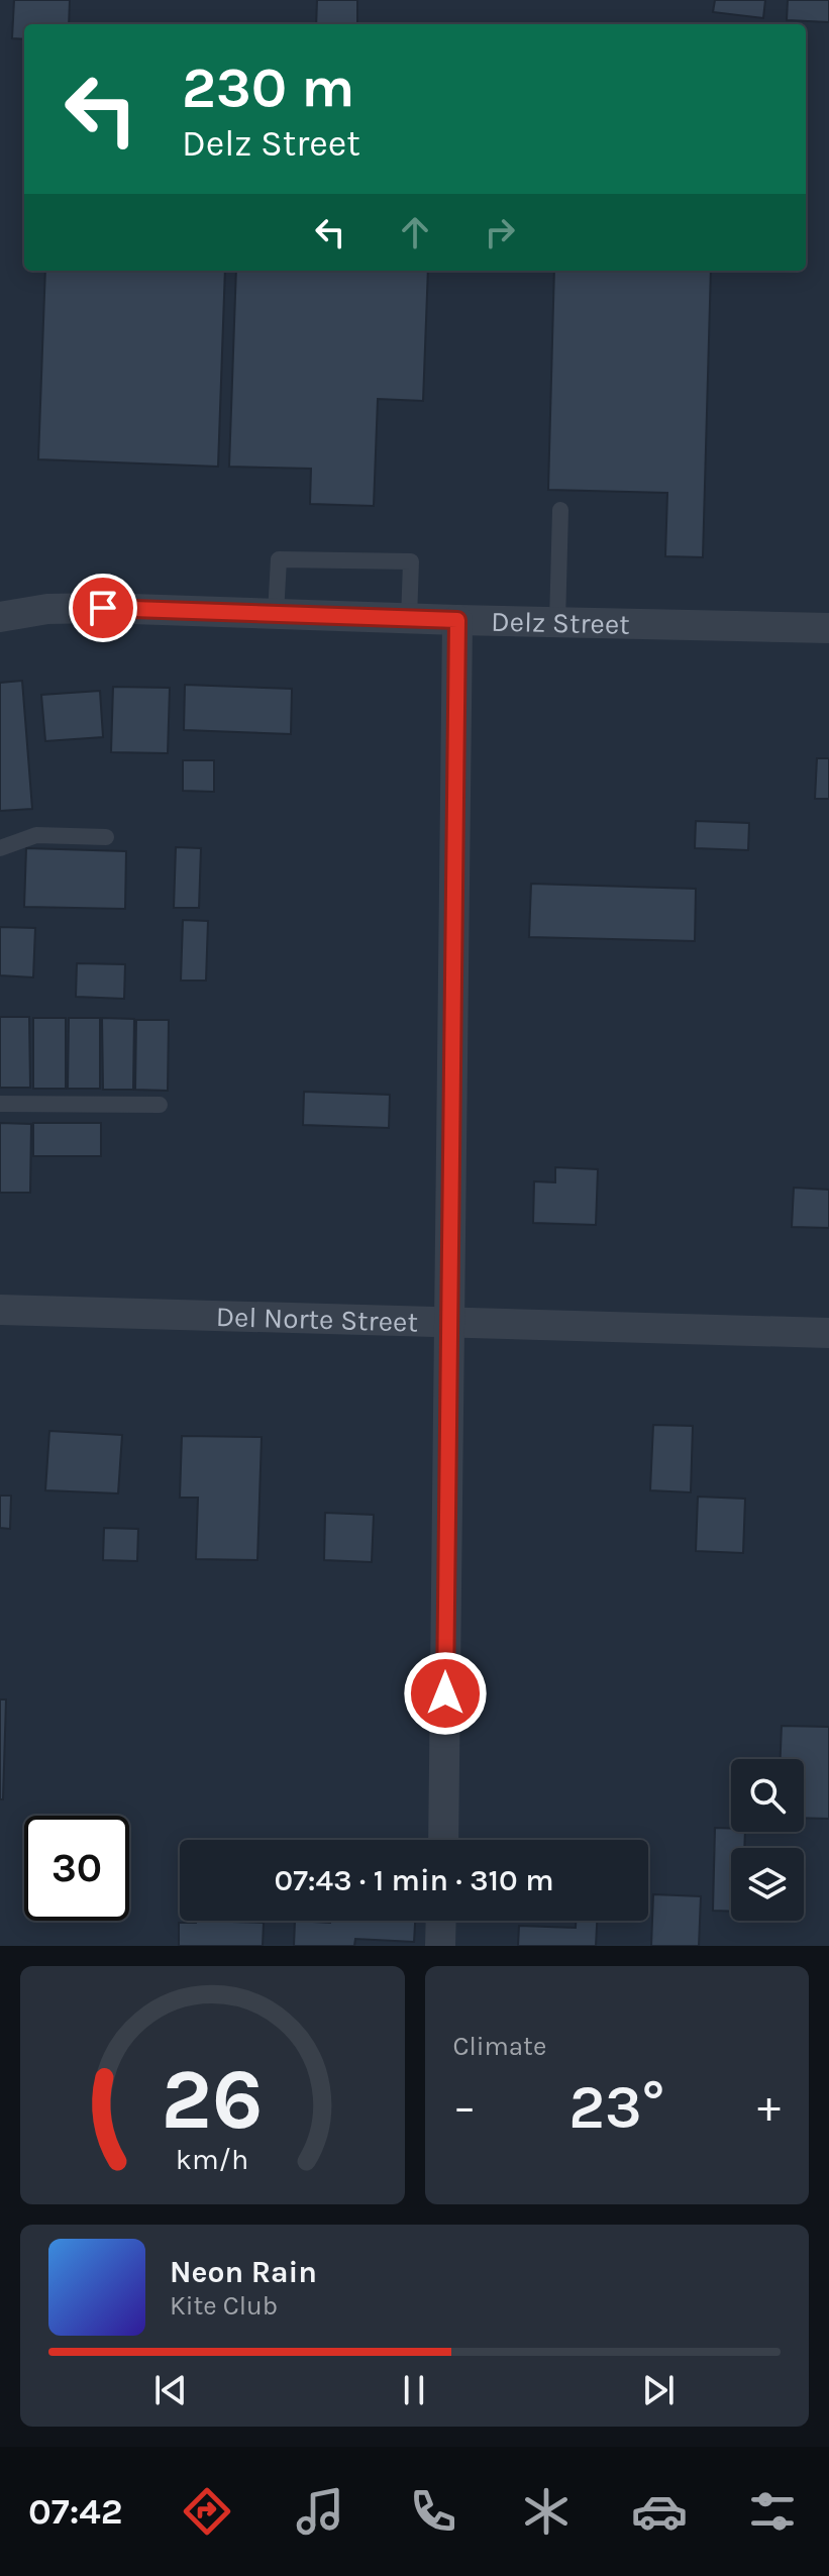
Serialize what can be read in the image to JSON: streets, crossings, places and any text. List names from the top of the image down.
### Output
{
  "streets": {
    "street": ["Delz Street", "Del Norte Street"]
  },
  "page": {
    "turn": ["230 m", "Delz Street"],
    "limit": "30",
    "trip": "07:43 · 1 min · 310 m",
    "tile": "Climate",
    "heat": ["−", "23°", "+"],
    "song": ["Neon Rain", "Kite Club"],
    "tabs": "07:42",
    "gauge": ["26", "km/h"]
  }
}
